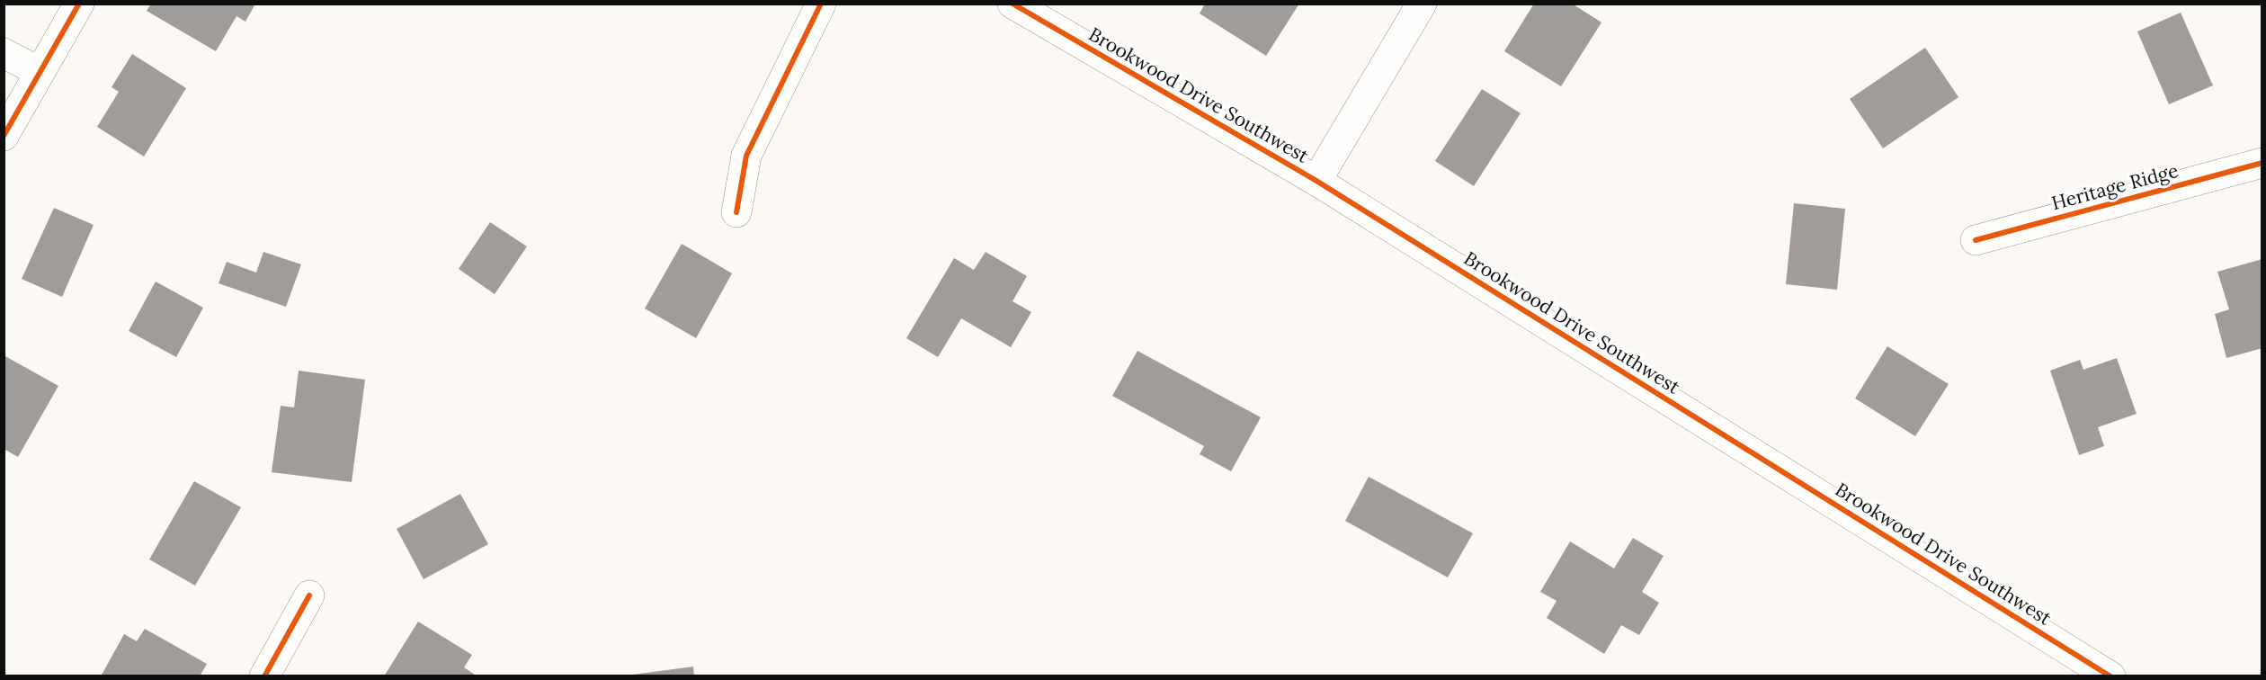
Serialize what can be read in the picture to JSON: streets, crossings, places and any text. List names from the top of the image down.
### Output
{
  "streets": {
    "street": ["Brookwood Drive Southwest", "Heritage Ridge"]
  }
}
